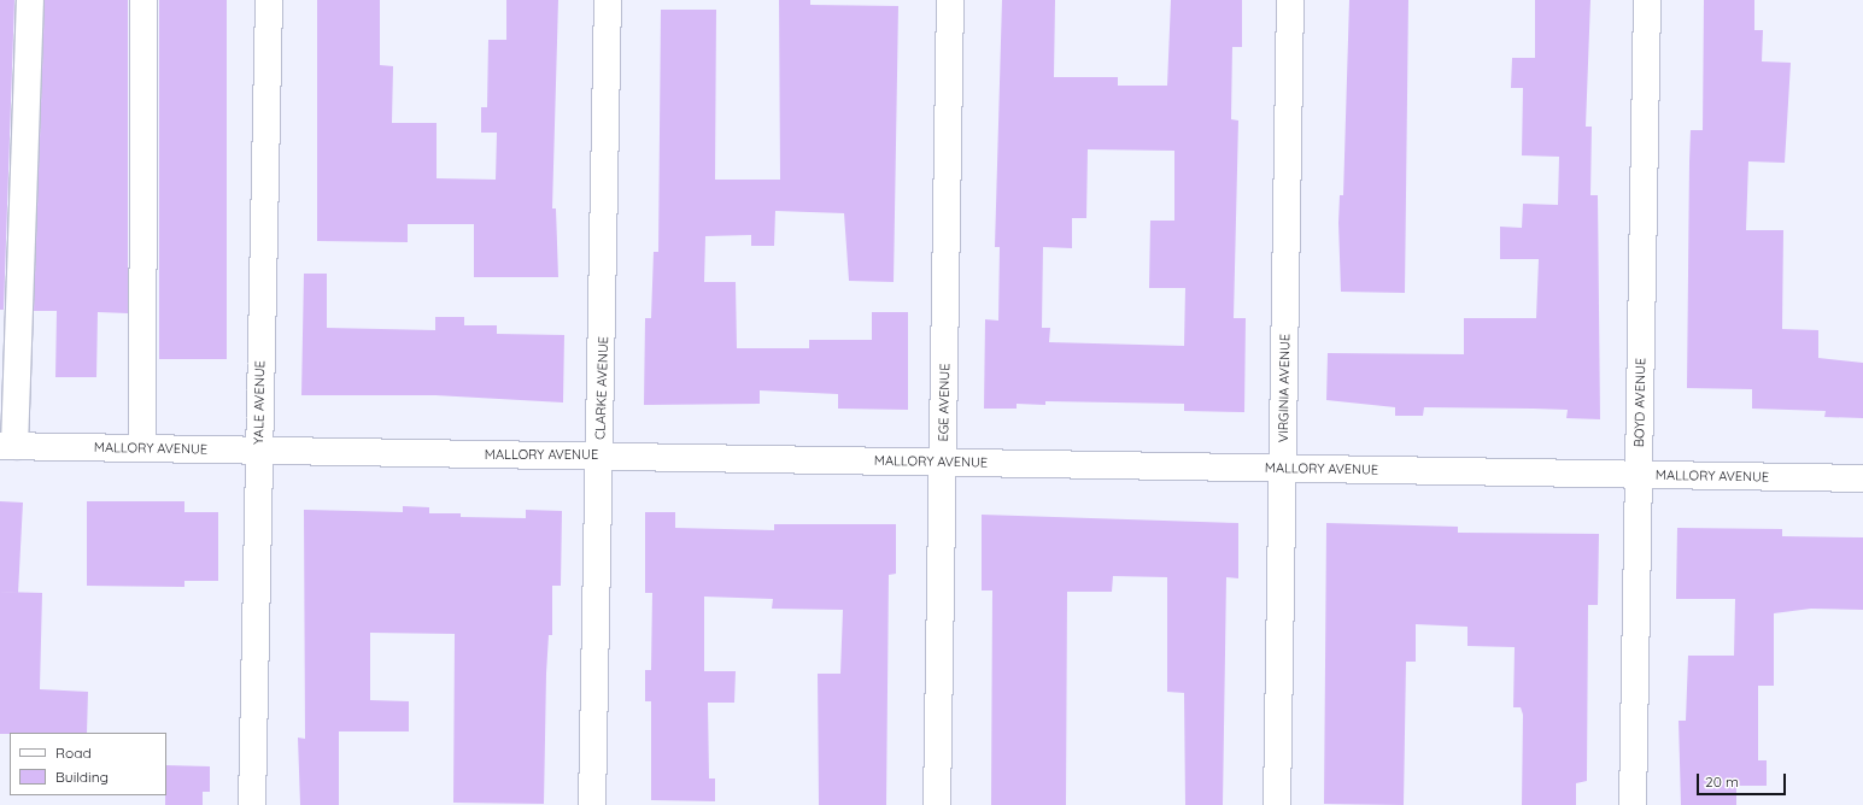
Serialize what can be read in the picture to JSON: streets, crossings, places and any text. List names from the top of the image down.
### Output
{
  "streets": {
    "street": [
      "CLARKE AVENUE",
      "VIRGINIA AVENUE",
      "YALE AVENUE",
      "EGE AVENUE",
      "BOYD AVENUE",
      "MALLORY AVENUE"
    ]
  },
  "crossings": [
    ["CLARKE AVENUE", "MALLORY AVENUE"],
    ["VIRGINIA AVENUE", "MALLORY AVENUE"],
    ["YALE AVENUE", "MALLORY AVENUE"],
    ["EGE AVENUE", "MALLORY AVENUE"],
    ["BOYD AVENUE", "MALLORY AVENUE"]
  ],
  "legend": ["Road", "Building"],
  "scale_bar": "20 m"
}
